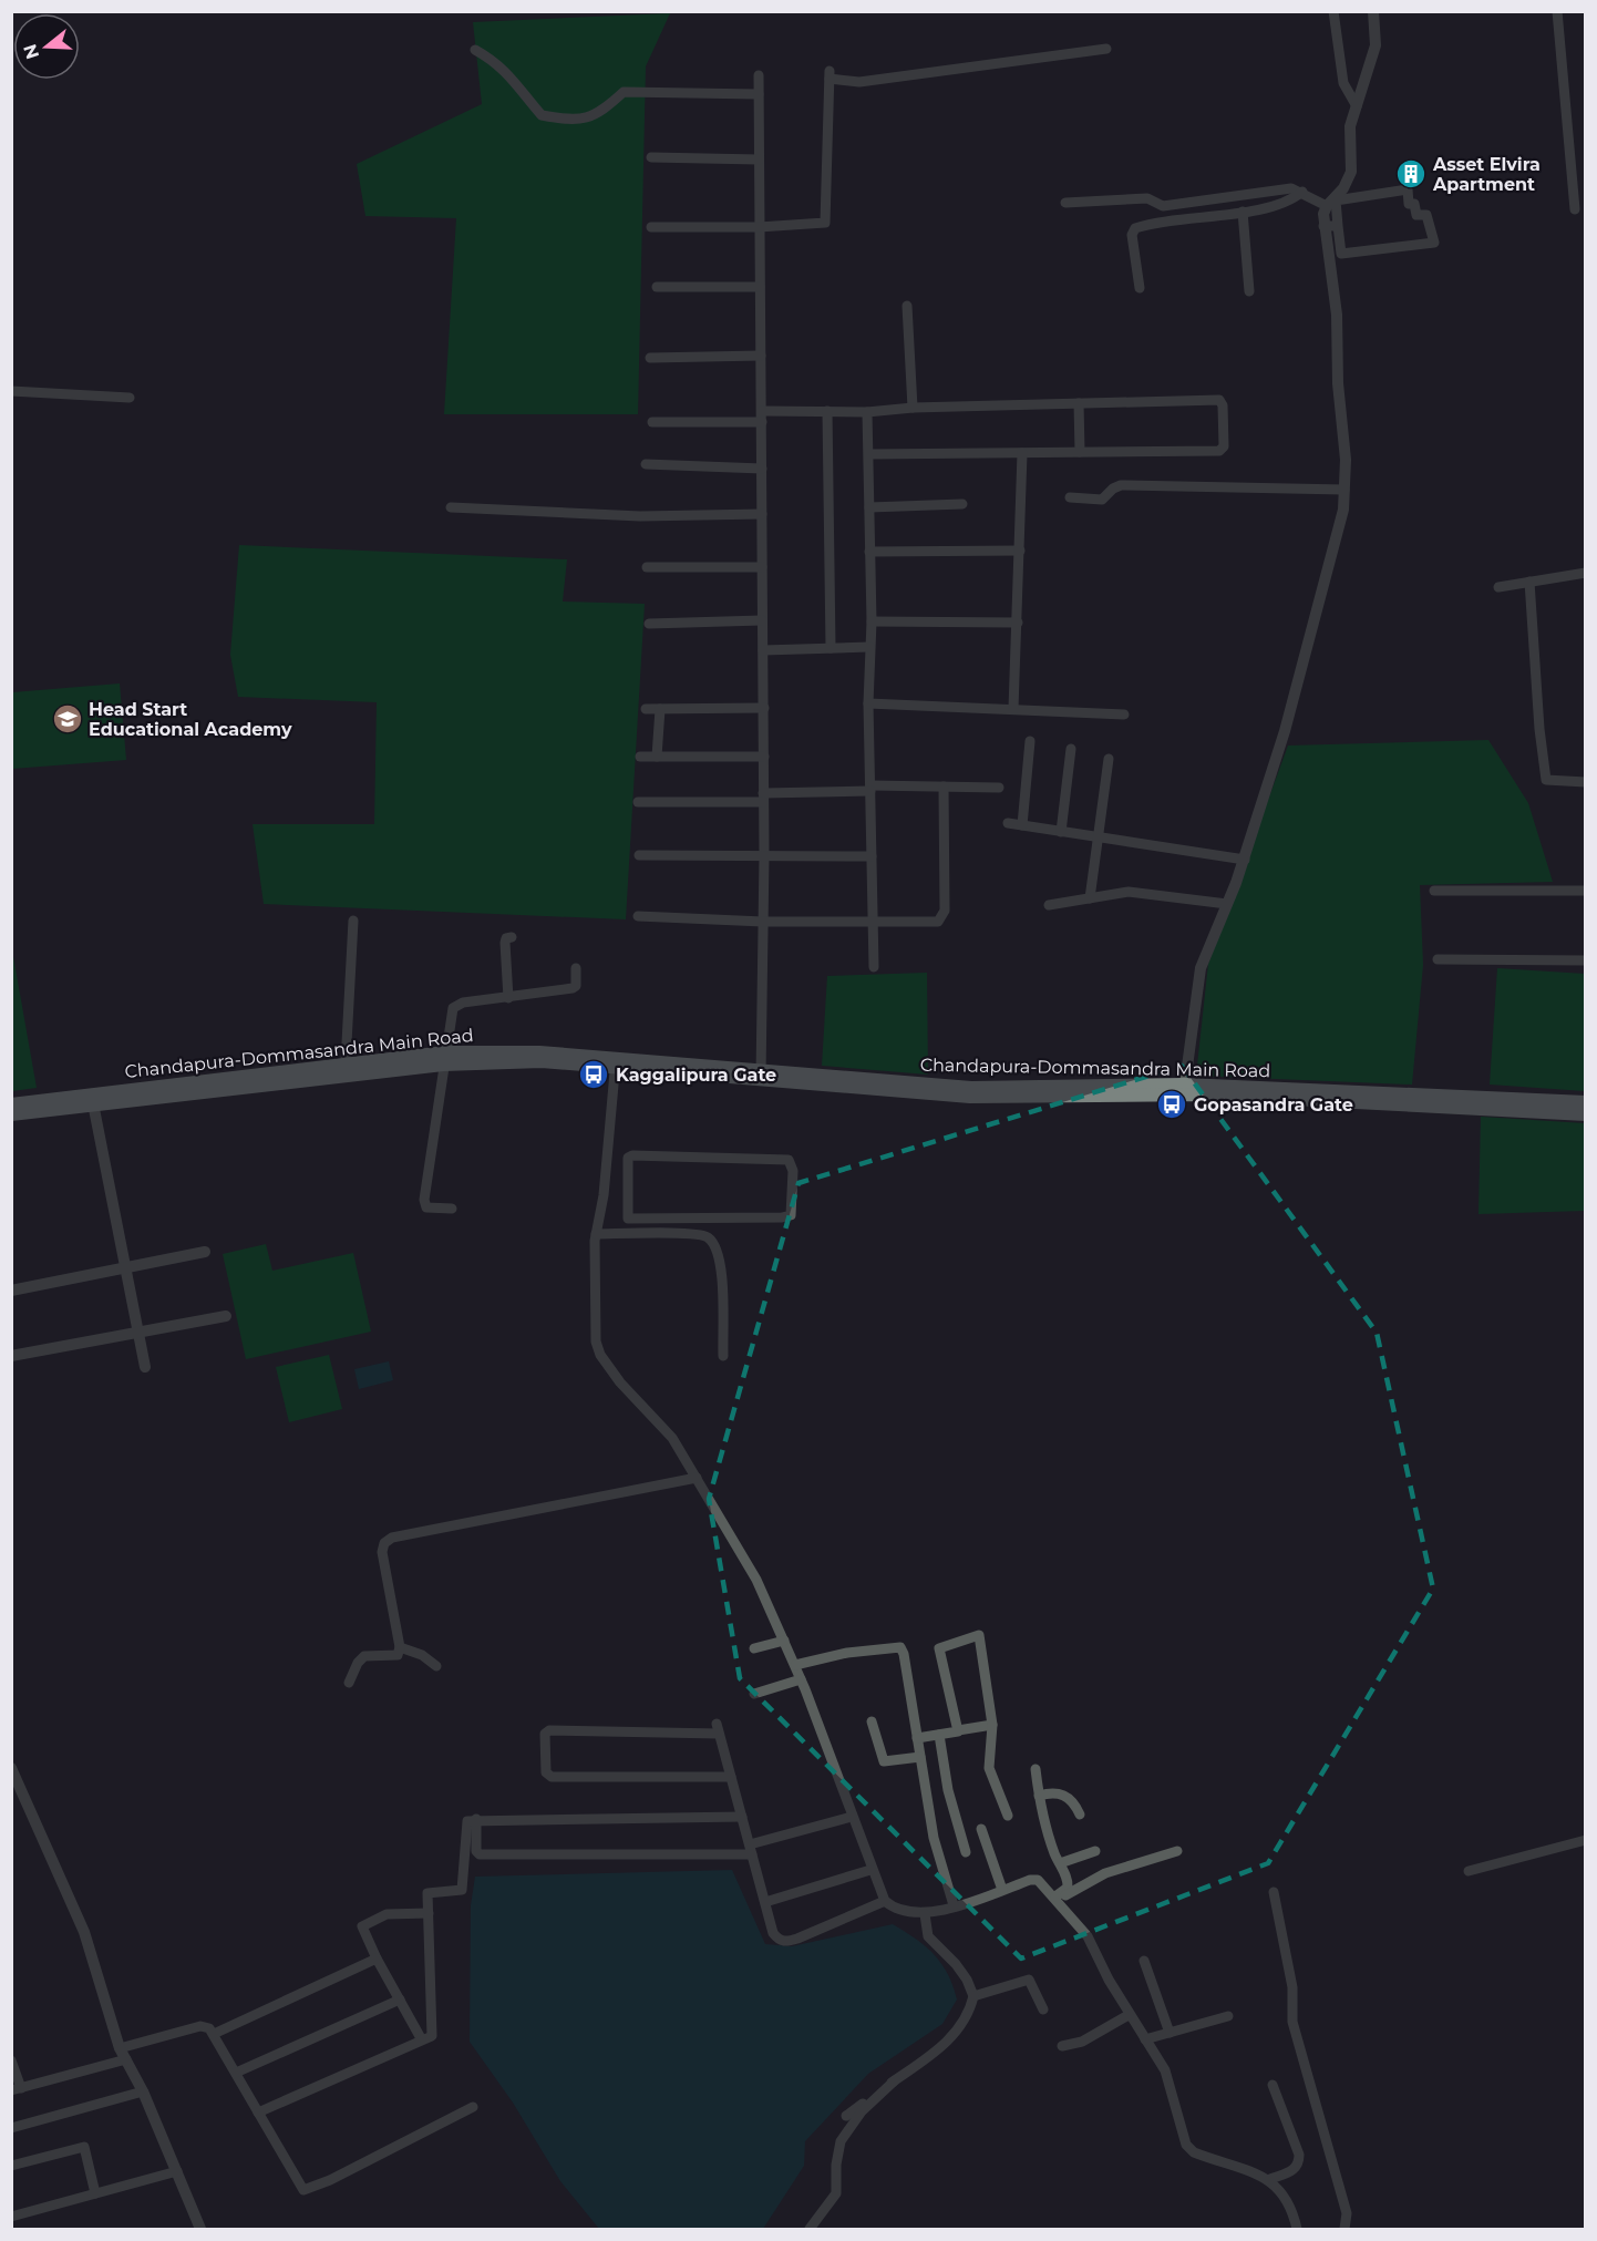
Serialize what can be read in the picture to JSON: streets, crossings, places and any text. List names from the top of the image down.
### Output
{
  "streets": {
    "main road": ["Chandapura-Dommasandra Main Road"]
  },
  "places": {
    "building": ["Asset Elvira Apartment"],
    "school or university": ["Head Start Educational Academy"],
    "bus stop": ["Kaggalipura Gate", "Gopasandra Gate"]
  },
  "north": "left"
}
